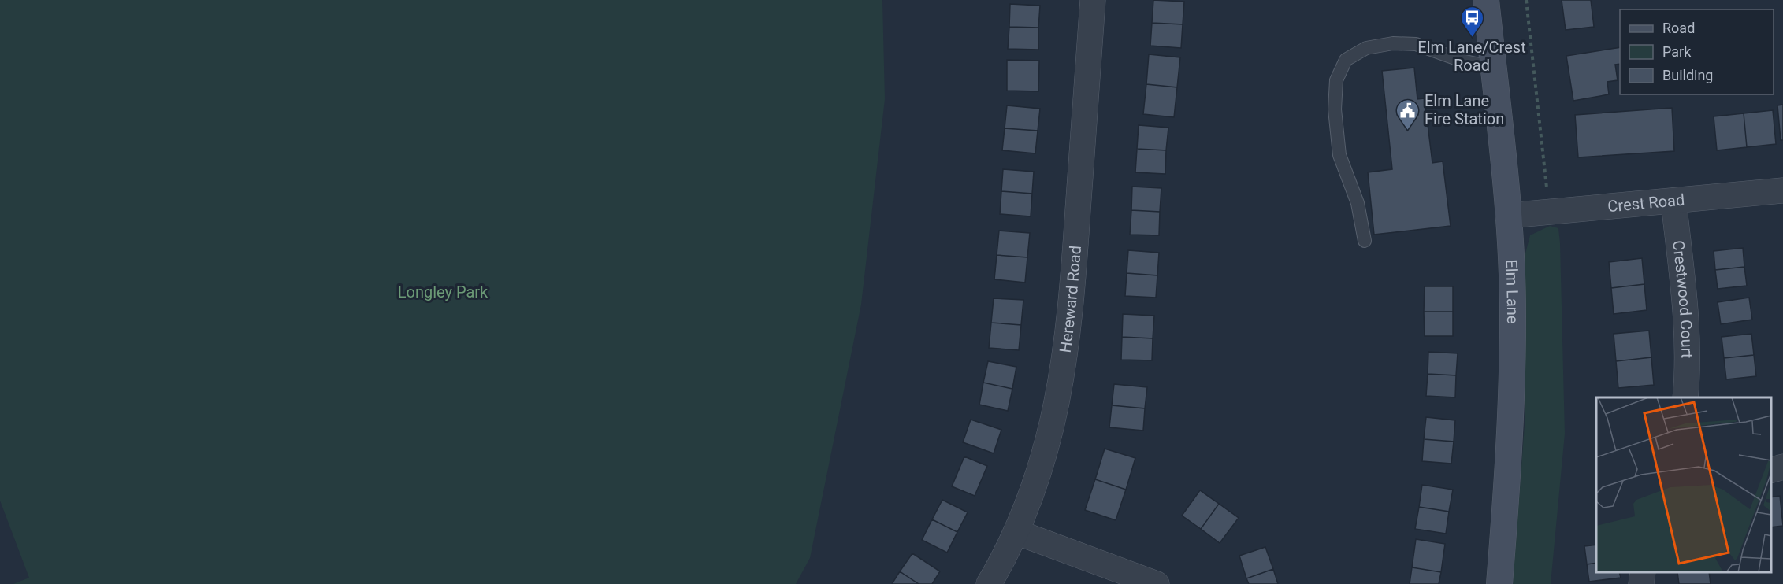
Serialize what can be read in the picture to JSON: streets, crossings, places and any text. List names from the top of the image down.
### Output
{
  "streets": {
    "street": [
      "Crest Road",
      "Elm Lane",
      "Hereward Road",
      "Crestwood Court"
    ]
  },
  "crossings": [
    ["Crest Road", "Elm Lane"],
    ["Crest Road", "Crestwood Court"]
  ],
  "parks": ["Longley Park"],
  "places": {
    "bus stop": ["Elm Lane/Crest Road"],
    "public building": ["Elm Lane Fire Station"]
  },
  "legend": ["Road", "Park", "Building"]
}
